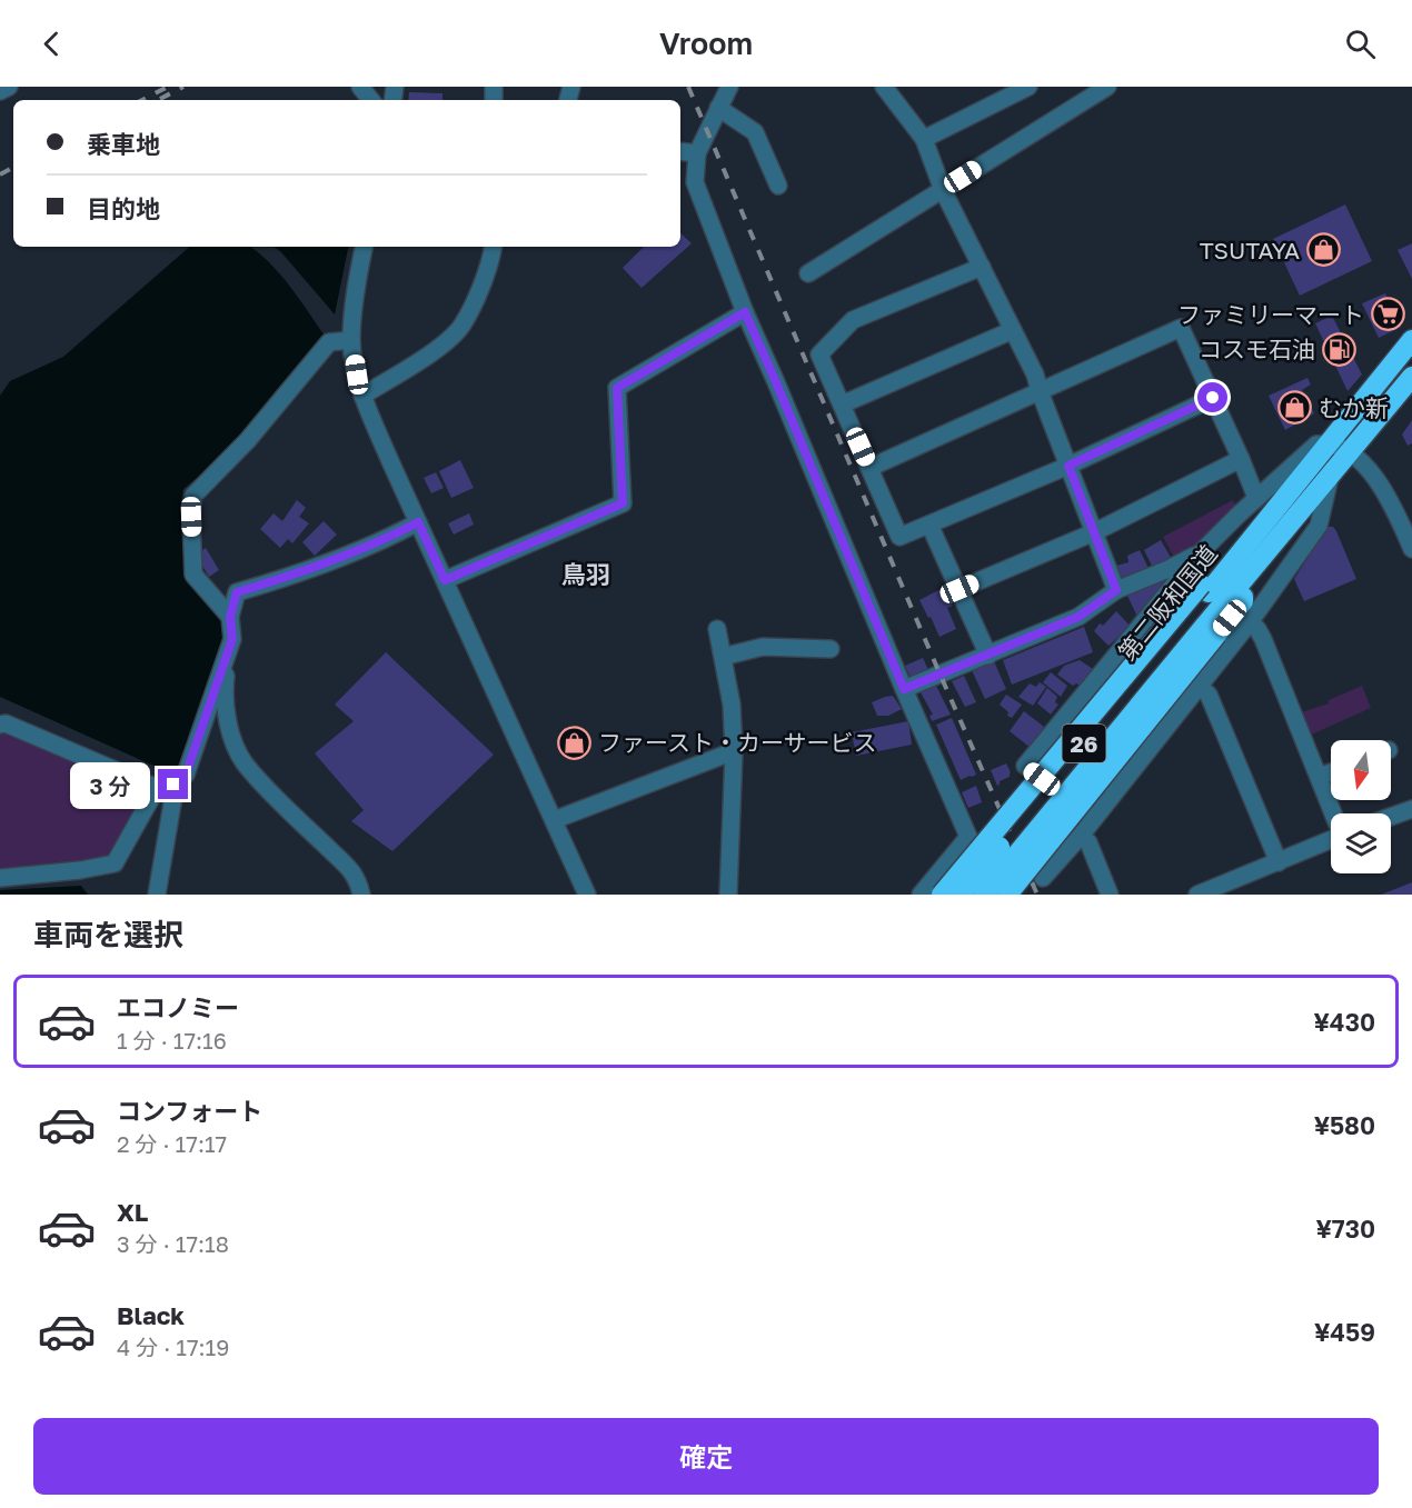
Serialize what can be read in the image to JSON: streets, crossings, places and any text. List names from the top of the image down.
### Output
{
  "streets": {
    "highway": ["第二阪和国道", "26"]
  },
  "districts": ["鳥羽"],
  "places": {
    "shop": ["TSUTAYA", "むか新", "ファースト・カーサービス"],
    "supermarket": ["ファミリーマート"],
    "fuel station": ["コスモ石油"]
  },
  "north": "bottom",
  "page": {
    "header": "Vroom",
    "banner": ["乗車地", "目的地"],
    "bubble": "3 分",
    "heading": "車両を選択",
    "list": [
      {
        "name": "エコノミー",
        "note": "1 分 · 17:16",
        "value": "¥430"
      },
      {
        "name": "コンフォート",
        "note": "2 分 · 17:17",
        "value": "¥580"
      },
      {
        "name": "XL",
        "note": "3 分 · 17:18",
        "value": "¥730"
      },
      {
        "name": "Black",
        "note": "4 分 · 17:19",
        "value": "¥459"
      }
    ],
    "buttons": "確定"
  }
}
